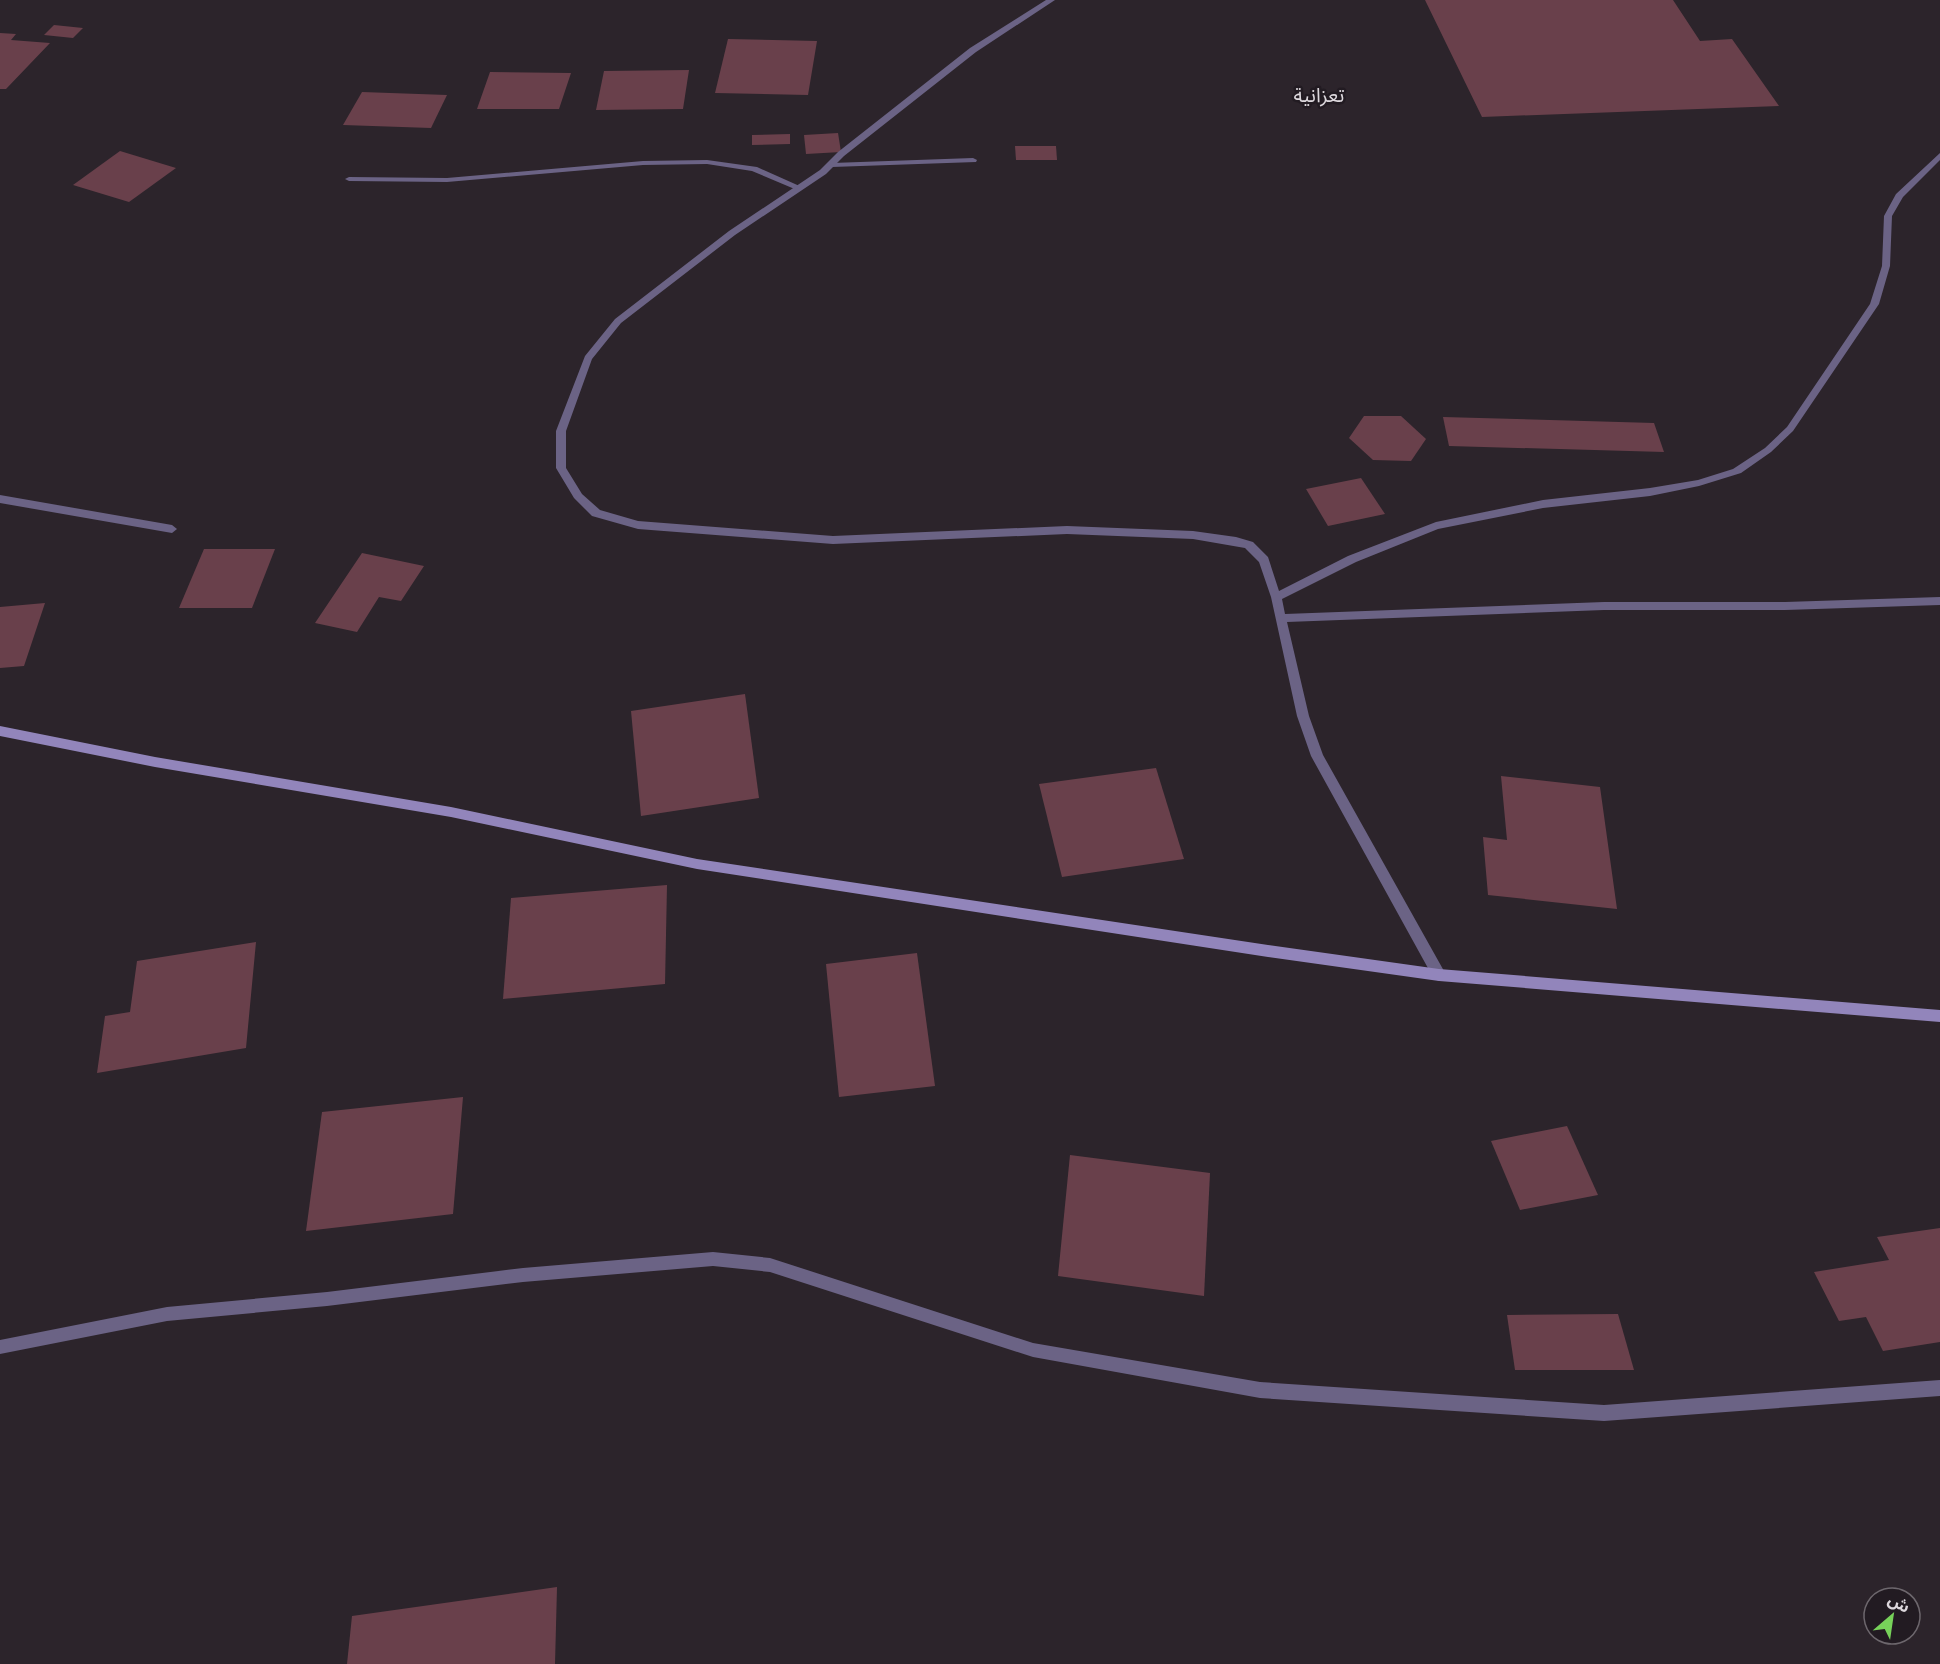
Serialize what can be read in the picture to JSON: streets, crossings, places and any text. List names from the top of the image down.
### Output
{
  "districts": ["تعزانية"],
  "north": "top right"
}
